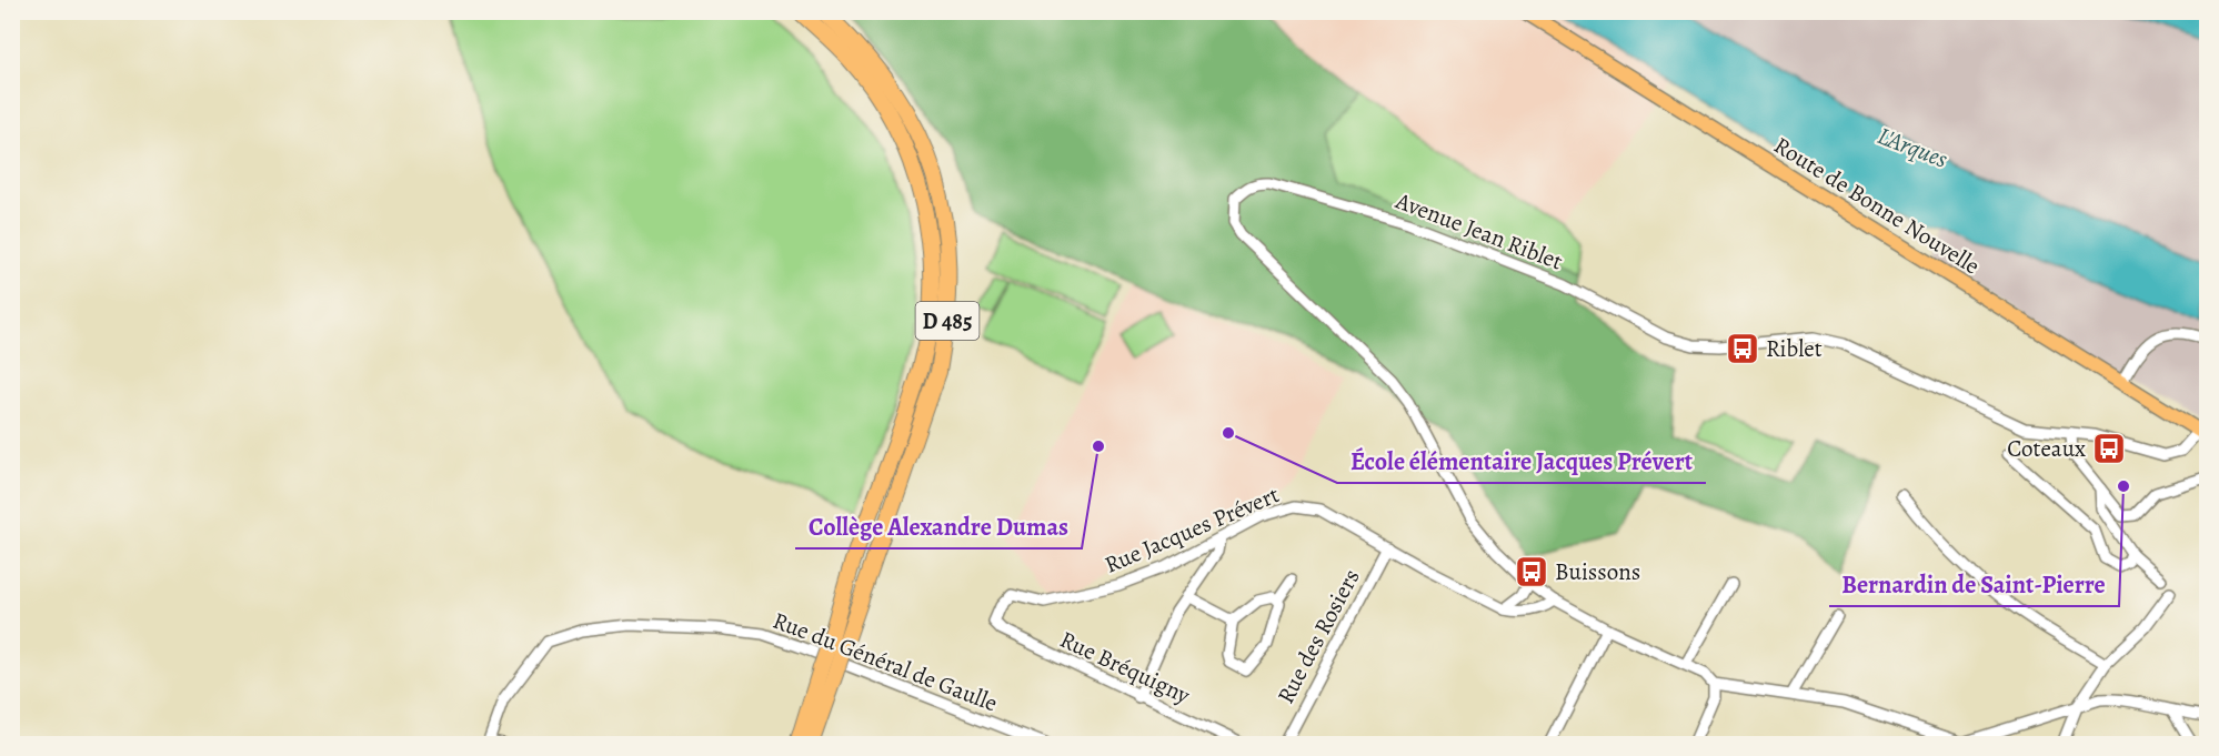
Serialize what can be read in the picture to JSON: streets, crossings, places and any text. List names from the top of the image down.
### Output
{
  "streets": {
    "highway": ["D 485"],
    "main road": ["Route de Bonne Nouvelle"],
    "street": [
      "Avenue Jean Riblet",
      "Rue Jacques Prévert",
      "Rue des Rosiers",
      "Rue du Général de Gaulle",
      "Rue Bréquigny"
    ]
  },
  "crossings": [
    ["Route de Bonne Nouvelle", "Avenue Jean Riblet"],
    ["Avenue Jean Riblet", "Rue Jacques Prévert"],
    ["Rue Jacques Prévert", "Rue des Rosiers"],
    ["Rue Jacques Prévert", "Rue Bréquigny"]
  ],
  "water": ["L'Arques"],
  "places": {
    "bus stop": ["Riblet", "Coteaux", "Buissons"],
    "other": ["École élémentaire Jacques Prévert", "Collège Alexandre Dumas", "Bernardin de Saint-Pierre"]
  }
}
